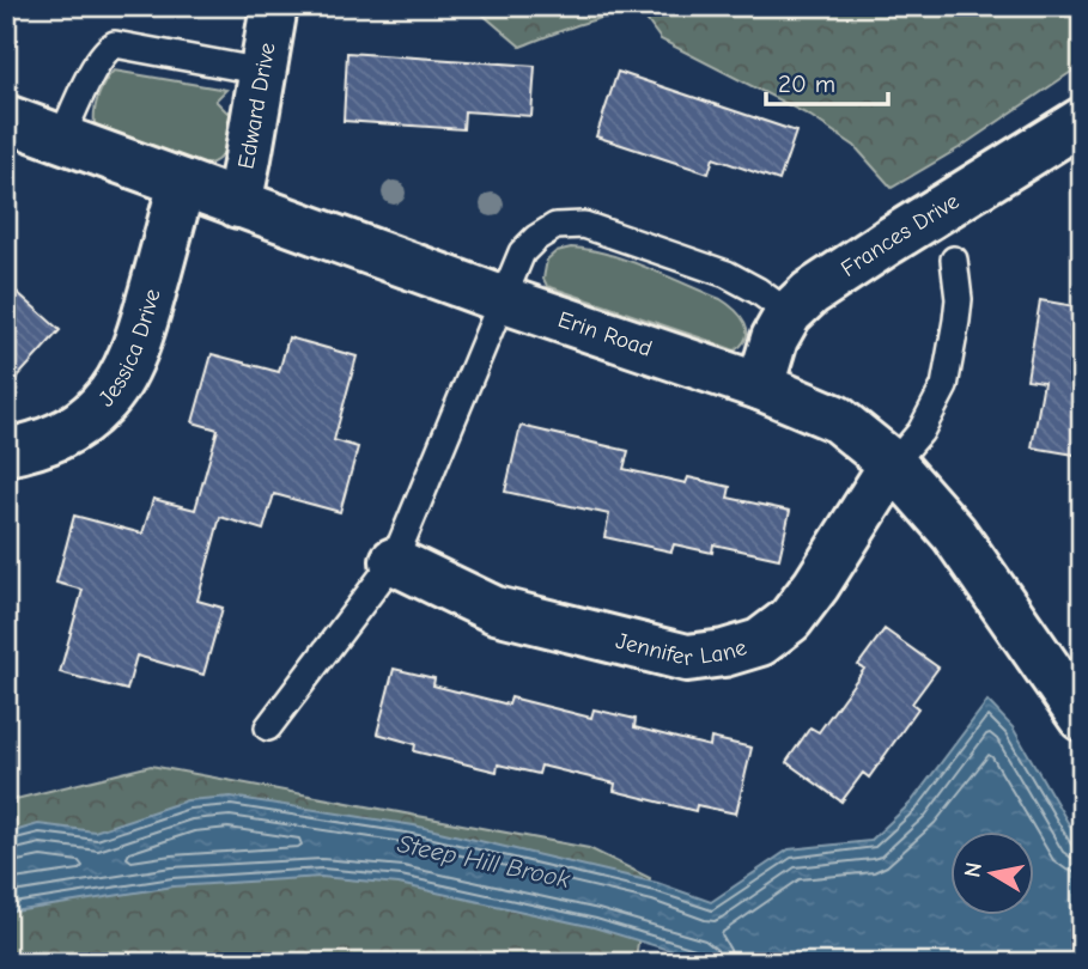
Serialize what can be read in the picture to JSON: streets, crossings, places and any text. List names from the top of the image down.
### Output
{
  "streets": {
    "street": [
      "Edward Drive",
      "Frances Drive",
      "Erin Road",
      "Jessica Drive",
      "Jennifer Lane"
    ]
  },
  "crossings": [
    ["Edward Drive", "Erin Road"],
    ["Frances Drive", "Erin Road"],
    ["Erin Road", "Jessica Drive"],
    ["Erin Road", "Jennifer Lane"]
  ],
  "water": ["Steep Hill Brook"],
  "scale_bar": "20 m",
  "north": "left"
}
